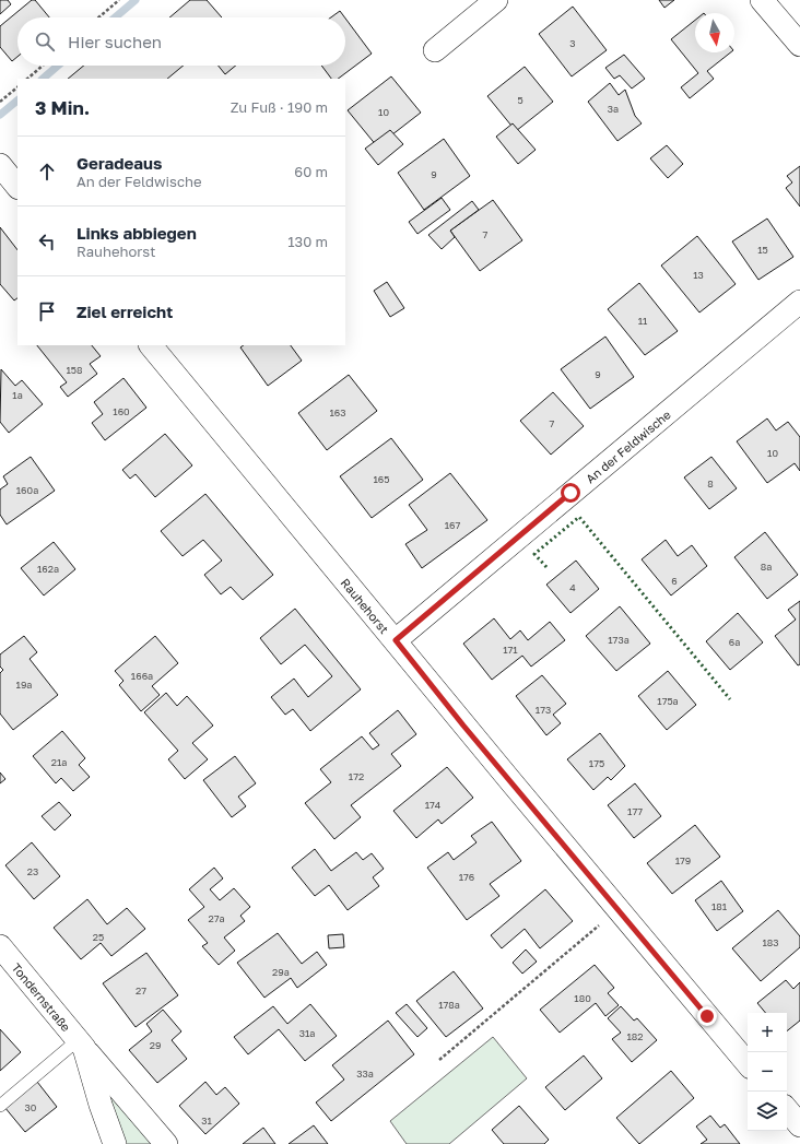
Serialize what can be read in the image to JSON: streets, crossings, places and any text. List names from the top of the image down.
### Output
{
  "streets": {
    "street": ["An der Feldwische", "Rauhehorst", "Tondernstraße"]
  },
  "crossings": [
    ["An der Feldwische", "Rauhehorst"]
  ],
  "house_numbers": [
    "3",
    "5",
    "3a",
    "10",
    "9",
    "7",
    "15",
    "13",
    "11",
    "158",
    "9",
    "1a",
    "160",
    "163",
    "7",
    "10",
    "165",
    "8",
    "160a",
    "167",
    "8a",
    "162a",
    "6",
    "4",
    "173a",
    "6a",
    "171",
    "166a",
    "19a",
    "175a",
    "173",
    "21a",
    "175",
    "172",
    "174",
    "177",
    "179",
    "23",
    "176",
    "181",
    "27a",
    "25",
    "183",
    "29a",
    "27",
    "180",
    "178a",
    "31a",
    "182",
    "29",
    "33a",
    "30",
    "31"
  ],
  "north": "bottom",
  "page": {
    "search": "Hier suchen",
    "heading": ["3 Min.", "Zu Fuß · 190 m"],
    "list": [
      ["Geradeaus", "An der Feldwische", "60 m"],
      ["Links abbiegen", "Rauhehorst", "130 m"],
      "Ziel erreicht"
    ],
    "map_buttons": ["+", "−"]
  }
}
